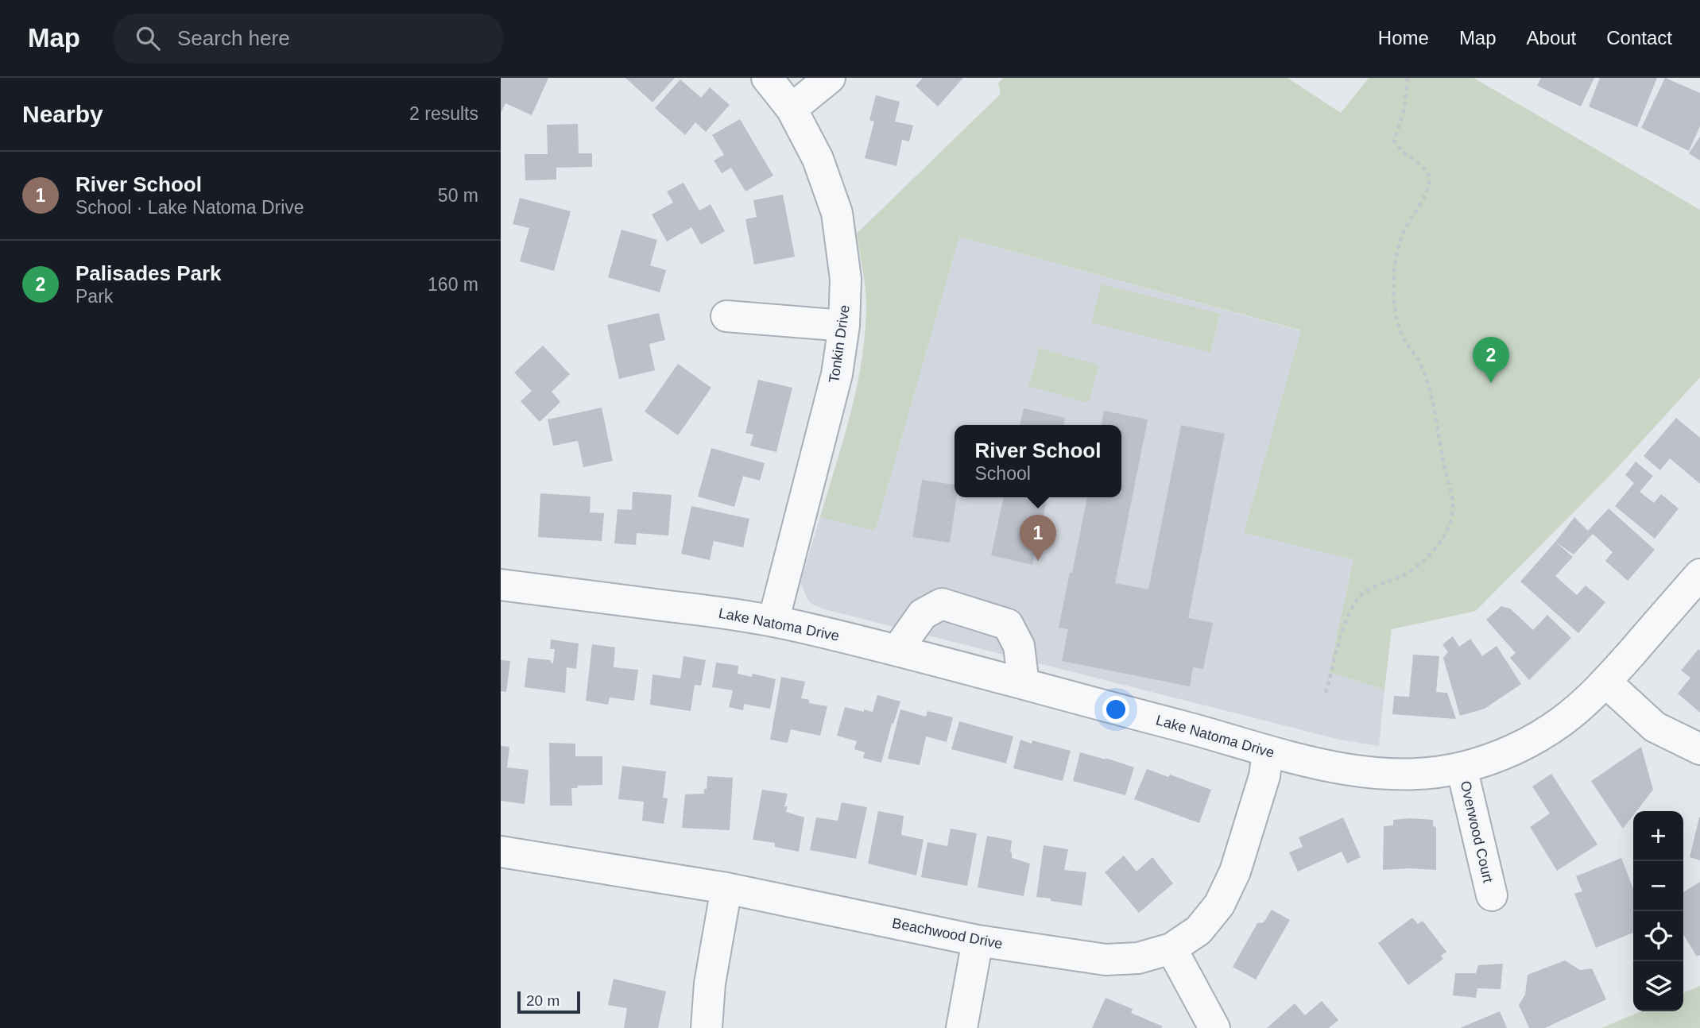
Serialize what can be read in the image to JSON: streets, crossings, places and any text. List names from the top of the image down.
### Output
{
  "streets": {
    "street": [
      "Tonkin Drive",
      "Lake Natoma Drive",
      "Overwood Court",
      "Beachwood Drive"
    ]
  },
  "crossings": [
    ["Tonkin Drive", "Lake Natoma Drive"],
    ["Lake Natoma Drive", "Overwood Court"],
    ["Lake Natoma Drive", "Beachwood Drive"]
  ],
  "scale_bar": "20 m",
  "page": {
    "header": "Map",
    "search": "Search here",
    "nav": [
      "Home",
      "Map",
      "About",
      "Contact"
    ],
    "heading": ["Nearby", "2 results"],
    "list": [
      {
        "mark": "1",
        "name": "River School",
        "note": "School · Lake Natoma Drive",
        "value": "50 m"
      },
      {
        "mark": "2",
        "name": "Palisades Park",
        "note": "Park",
        "value": "160 m"
      }
    ],
    "pins": ["2", "1"],
    "popup": ["River School", "School"],
    "map_buttons": ["+", "−"],
    "scale": "20 m"
  }
}
